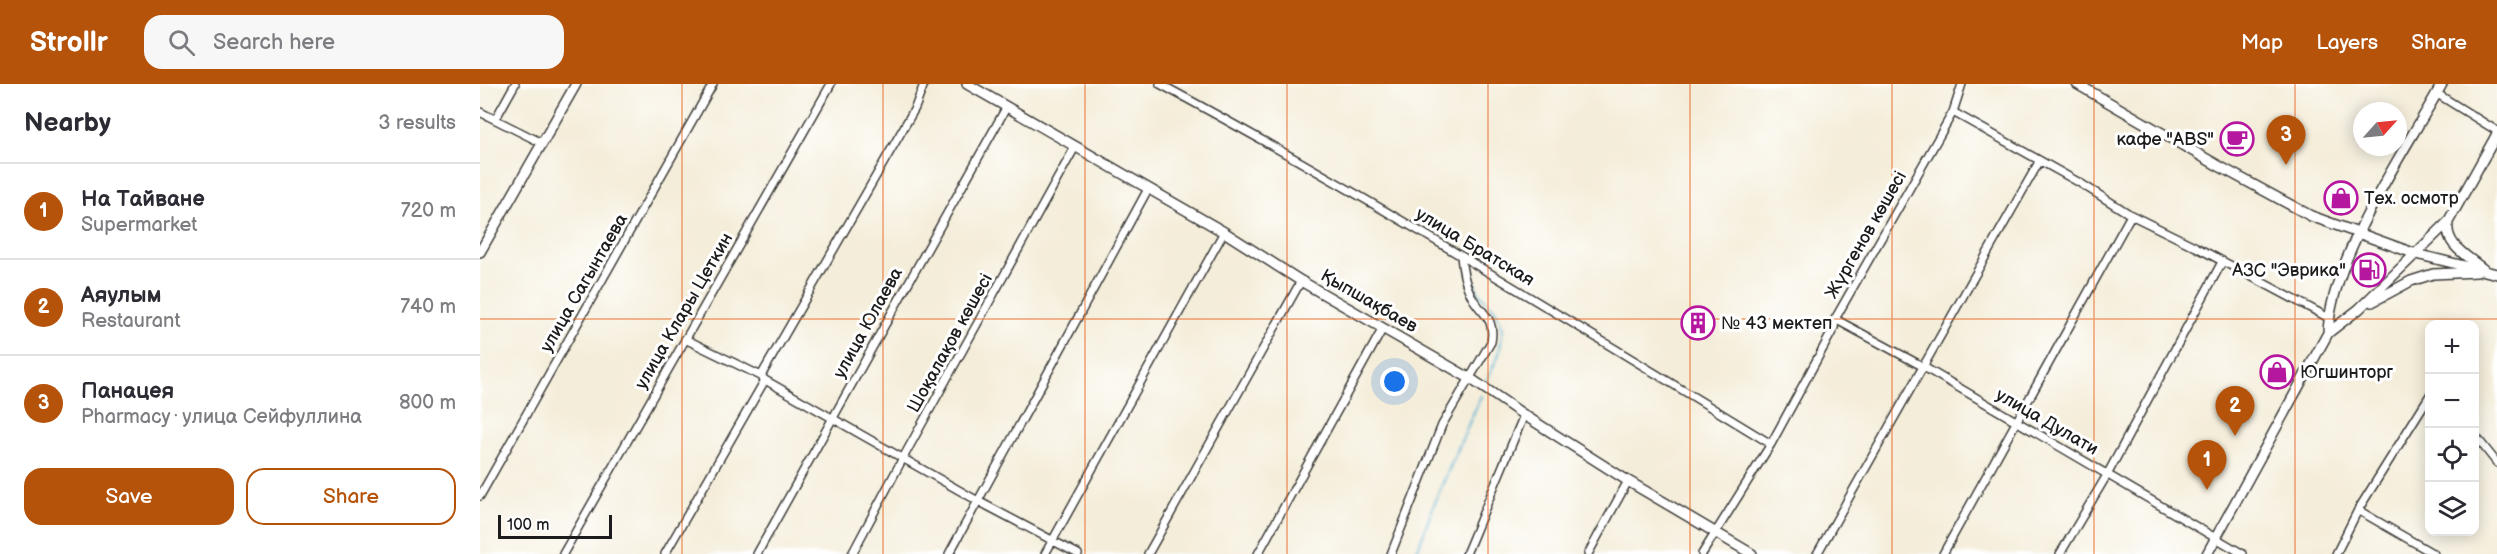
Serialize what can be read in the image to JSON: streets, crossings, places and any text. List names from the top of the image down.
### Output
{
  "streets": {
    "street": [
      "Жүргенов көшесі",
      "улица Братская",
      "улица Сагынтаева",
      "Қыпшақбаев",
      "улица Клары Цеткин",
      "улица Юлаева",
      "Шоқалақов көшесі",
      "улица Дулати"
    ]
  },
  "crossings": [
    ["Жүргенов көшесі", "улица Братская"],
    ["Жүргенов көшесі", "Қыпшақбаев"],
    ["Жүргенов көшесі", "улица Дулати"],
    ["Қыпшақбаев", "улица Юлаева"],
    ["Қыпшақбаев", "Шоқалақов көшесі"]
  ],
  "places": {
    "cafe": ["кафе \"ABS\""],
    "shop": ["Тех. осмотр", "Югшинторг"],
    "fuel station": ["АЗС \"Эврика\""],
    "building": ["№ 43 мектеп"]
  },
  "scale_bar": "100 m",
  "north": "top right",
  "page": {
    "header": "Strollr",
    "search": "Search here",
    "nav": ["Map", "Layers", "Share"],
    "heading": ["Nearby", "3 results"],
    "pins": ["3", "2", "1"],
    "list": [
      {
        "mark": "1",
        "name": "На Тайване",
        "note": "Supermarket",
        "value": "720 m"
      },
      {
        "mark": "2",
        "name": "Аяулым",
        "note": "Restaurant",
        "value": "740 m"
      },
      {
        "mark": "3",
        "name": "Панацея",
        "note": "Pharmacy · улица Сейфуллина",
        "value": "800 m"
      }
    ],
    "map_buttons": ["+", "−"],
    "buttons": ["Save", "Share"],
    "scale": "100 m"
  }
}
